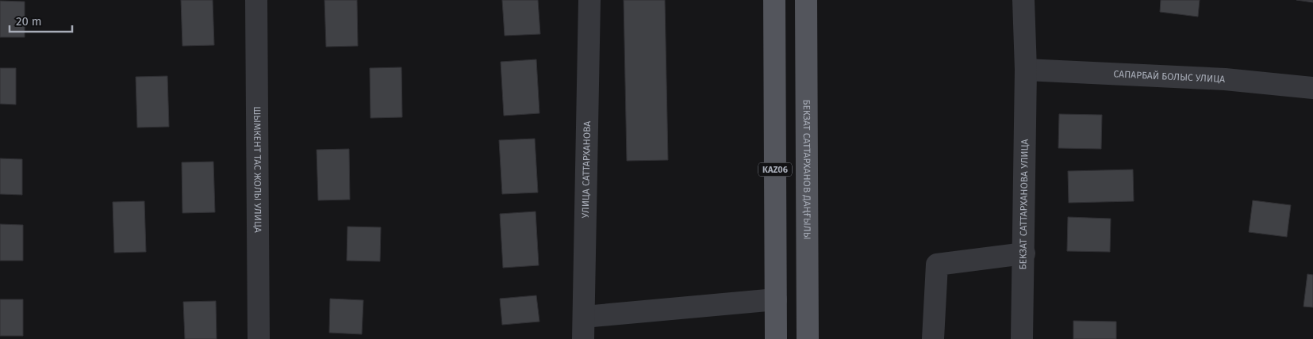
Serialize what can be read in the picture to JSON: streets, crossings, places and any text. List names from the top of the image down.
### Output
{
  "streets": {
    "main road": ["KАZ06", "БЕКЗАТ САТТАРХАНОВ ДАҢҒЫЛЫ"],
    "street": [
      "САПАРБАЙ БОЛЫС УЛИЦА",
      "ШЫМКЕНТ ТАС ЖОЛЫ УЛИЦА",
      "УЛИЦА САТТАРХАНОВА",
      "БЕКЗАТ САТТАРХАНОВА УЛИЦА"
    ]
  },
  "crossings": [
    ["САПАРБАЙ БОЛЫС УЛИЦА", "БЕКЗАТ САТТАРХАНОВА УЛИЦА"]
  ],
  "scale_bar": "20 m"
}
